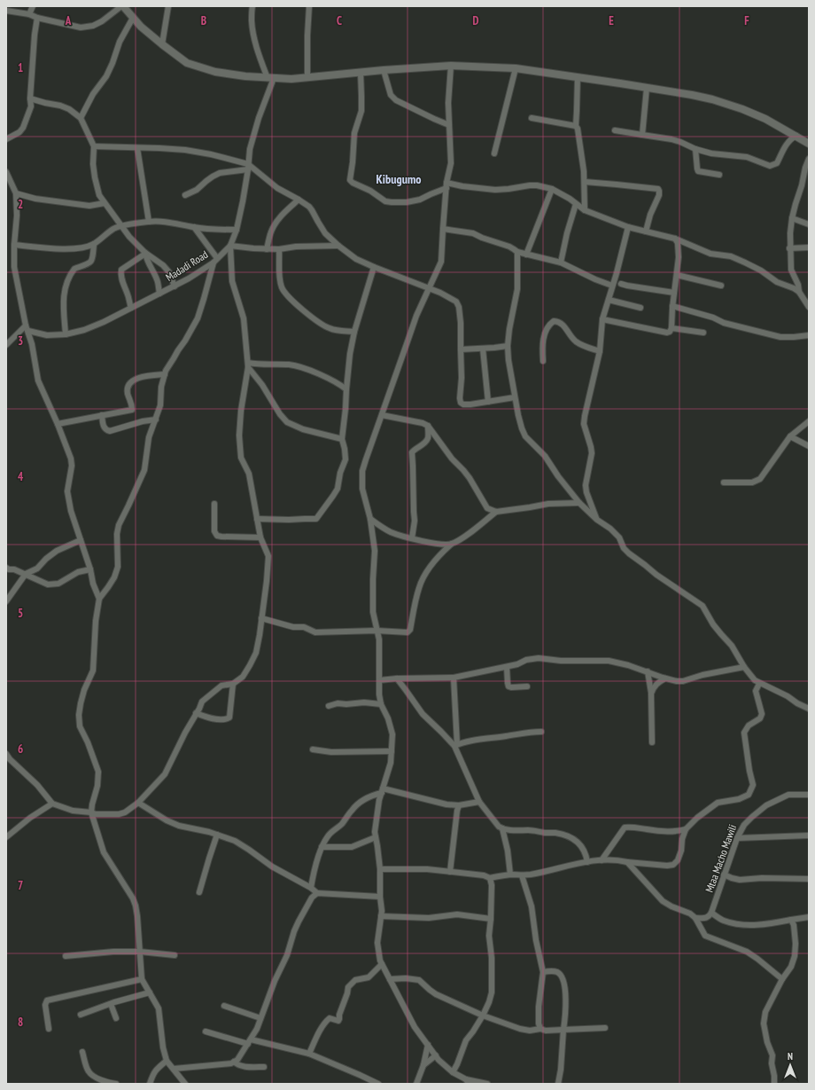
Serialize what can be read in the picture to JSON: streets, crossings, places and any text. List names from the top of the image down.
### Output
{
  "streets": {
    "street": ["Madadi Road", "Mtaa Macho Mawili"]
  },
  "districts": ["Kibugumo"],
  "north": "top",
  "grid": {
    "columns": [
      "A",
      "B",
      "C",
      "D",
      "E",
      "F"
    ],
    "rows": [
      "1",
      "2",
      "3",
      "4",
      "5",
      "6",
      "7",
      "8"
    ]
  }
}
